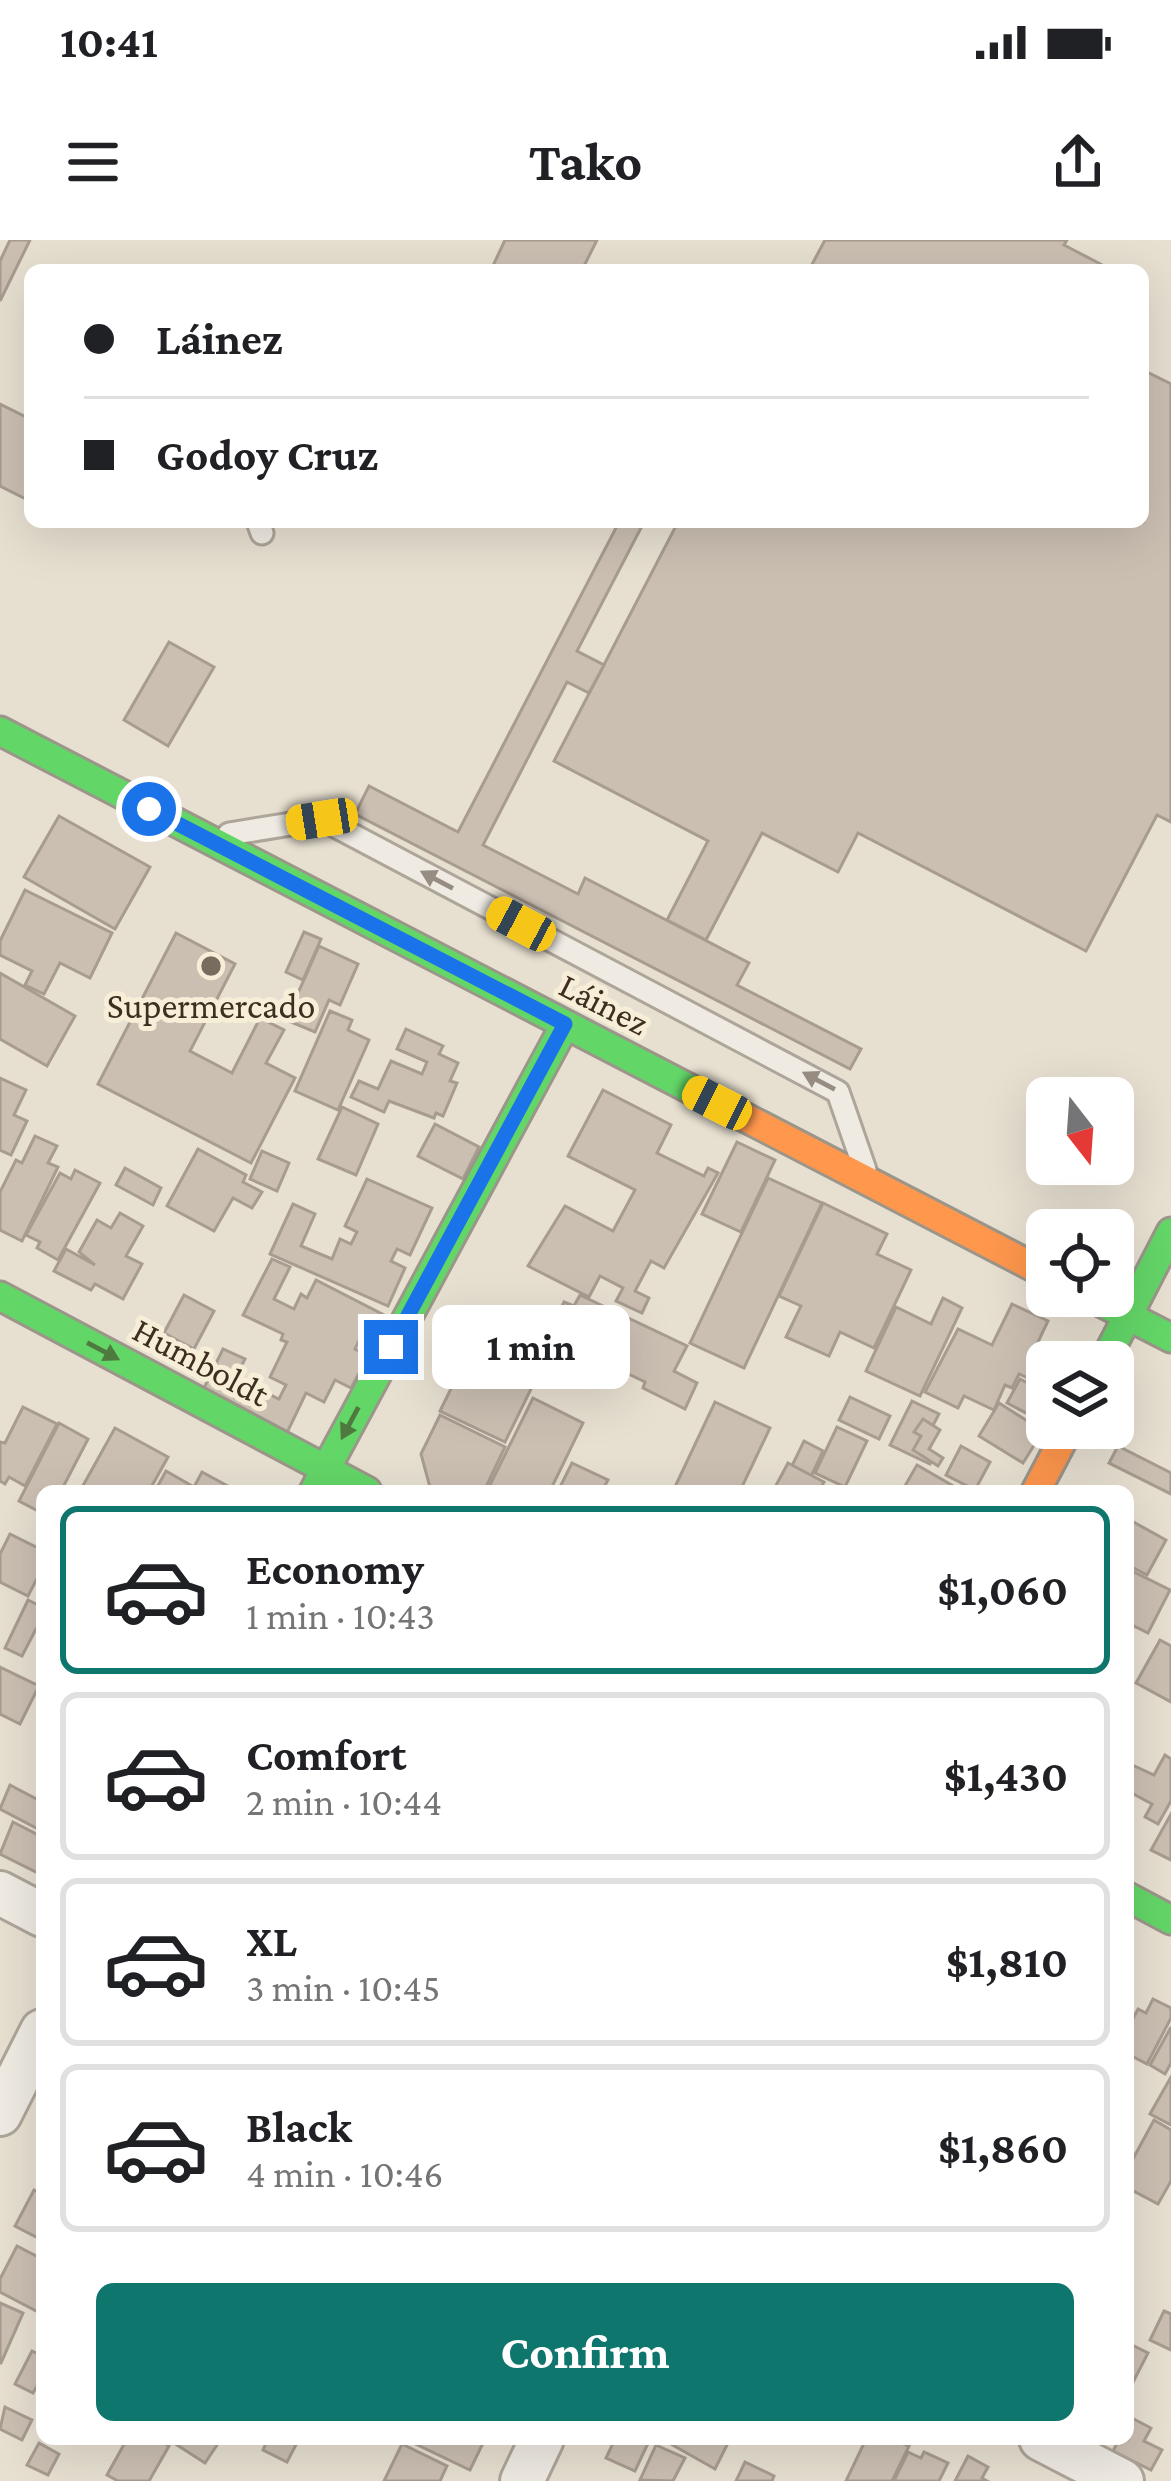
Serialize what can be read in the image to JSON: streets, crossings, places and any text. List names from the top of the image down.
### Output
{
  "streets": {
    "main road": ["Láinez", "Humboldt"]
  },
  "one_way": ["Humboldt"],
  "places": ["Supermercado"],
  "north": "bottom",
  "page": {
    "status": "10:41",
    "header": "Tako",
    "banner": ["Láinez", "Godoy Cruz"],
    "bubble": "1 min",
    "list": [
      {
        "name": "Economy",
        "note": "1 min · 10:43",
        "value": "$1,060"
      },
      {
        "name": "Comfort",
        "note": "2 min · 10:44",
        "value": "$1,430"
      },
      {
        "name": "XL",
        "note": "3 min · 10:45",
        "value": "$1,810"
      },
      {
        "name": "Black",
        "note": "4 min · 10:46",
        "value": "$1,860"
      }
    ],
    "buttons": "Confirm"
  }
}
